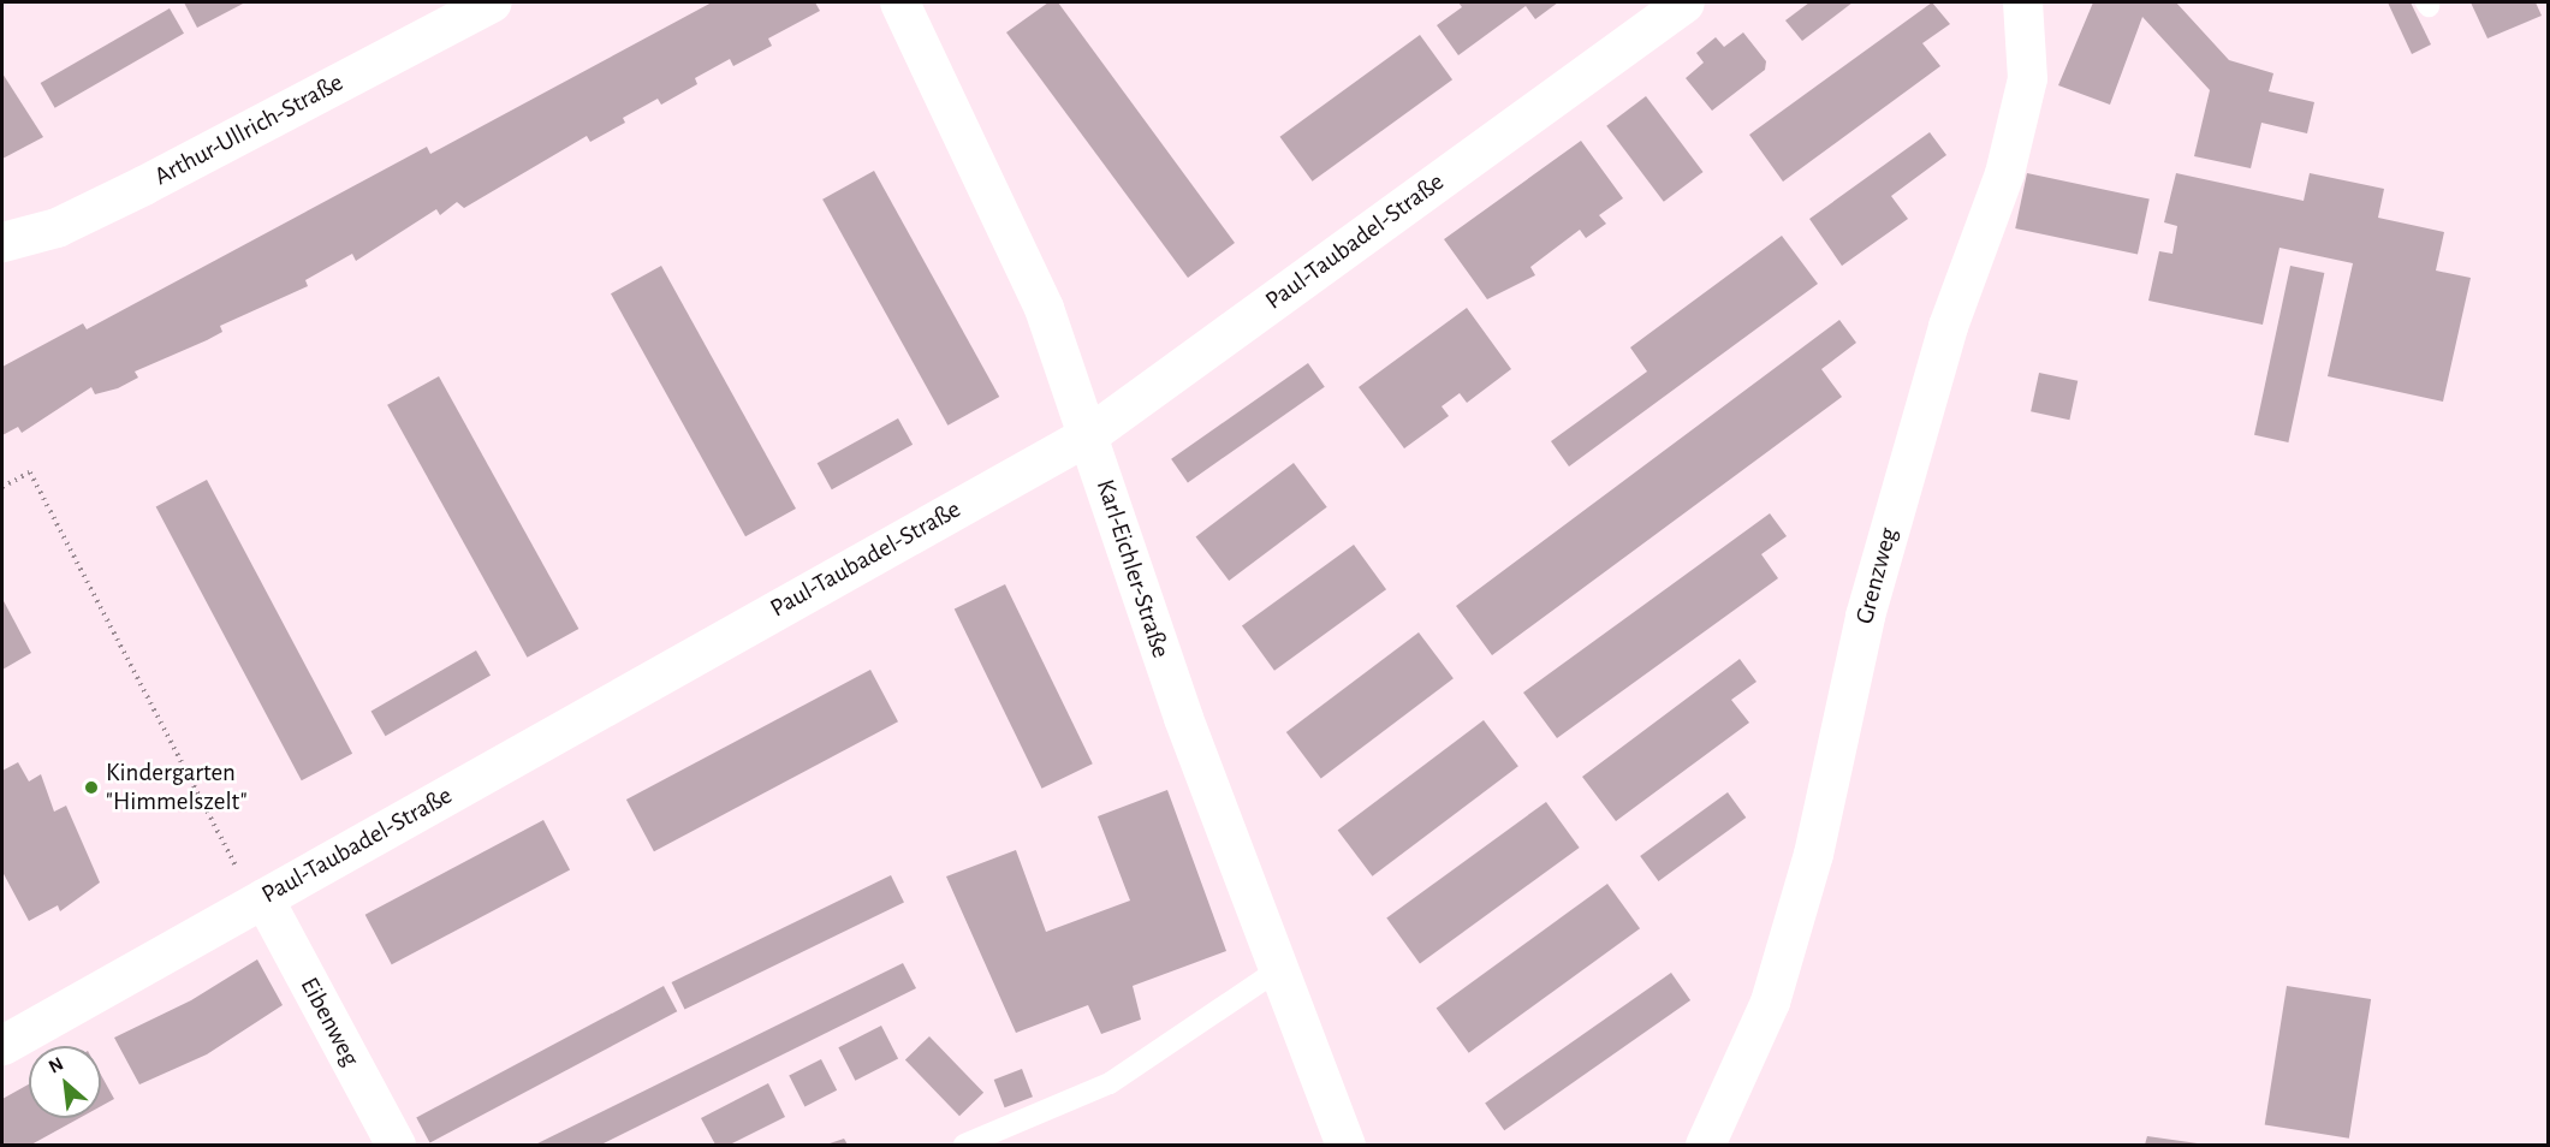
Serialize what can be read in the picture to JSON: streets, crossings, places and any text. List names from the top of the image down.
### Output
{
  "streets": {
    "street": [
      "Arthur-Ullrich-Straße",
      "Paul-Taubadel-Straße",
      "Karl-Eichler-Straße",
      "Grenzweg",
      "Eibenweg"
    ]
  },
  "crossings": [
    ["Paul-Taubadel-Straße", "Karl-Eichler-Straße"],
    ["Paul-Taubadel-Straße", "Eibenweg"]
  ],
  "places": ["Kindergarten \"Himmelszelt\""],
  "north": "top left"
}
